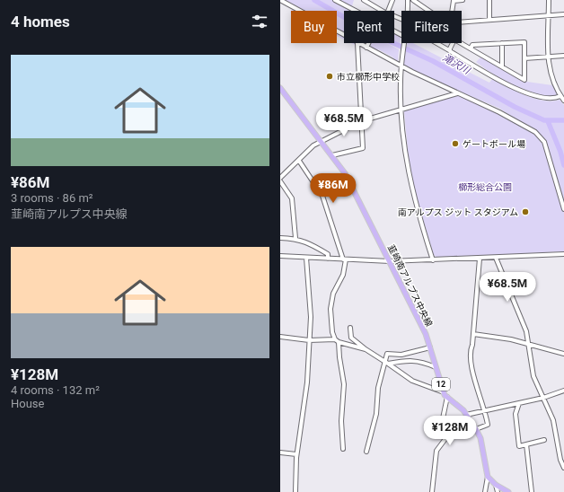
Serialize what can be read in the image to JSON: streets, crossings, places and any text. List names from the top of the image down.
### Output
{
  "streets": {
    "main road": ["韮崎南アルプス中央線", "12"]
  },
  "water": ["滝沢川"],
  "parks": ["櫛形総合公園"],
  "places": ["市立櫛形中学校", "ゲートボール場", "南アルプス ジット スタジアム"],
  "page": {
    "heading": "4 homes",
    "chip": ["Buy", "Rent", "Filters"],
    "list": [
      {
        "name": "¥86M",
        "note": "3 rooms · 86 m² · 韮崎南アルプス中央線"
      },
      {
        "name": "¥128M",
        "note": "4 rooms · 132 m² · House"
      }
    ],
    "price": [
      "¥68.5M",
      "¥86M",
      "¥68.5M",
      "¥128M"
    ]
  }
}
